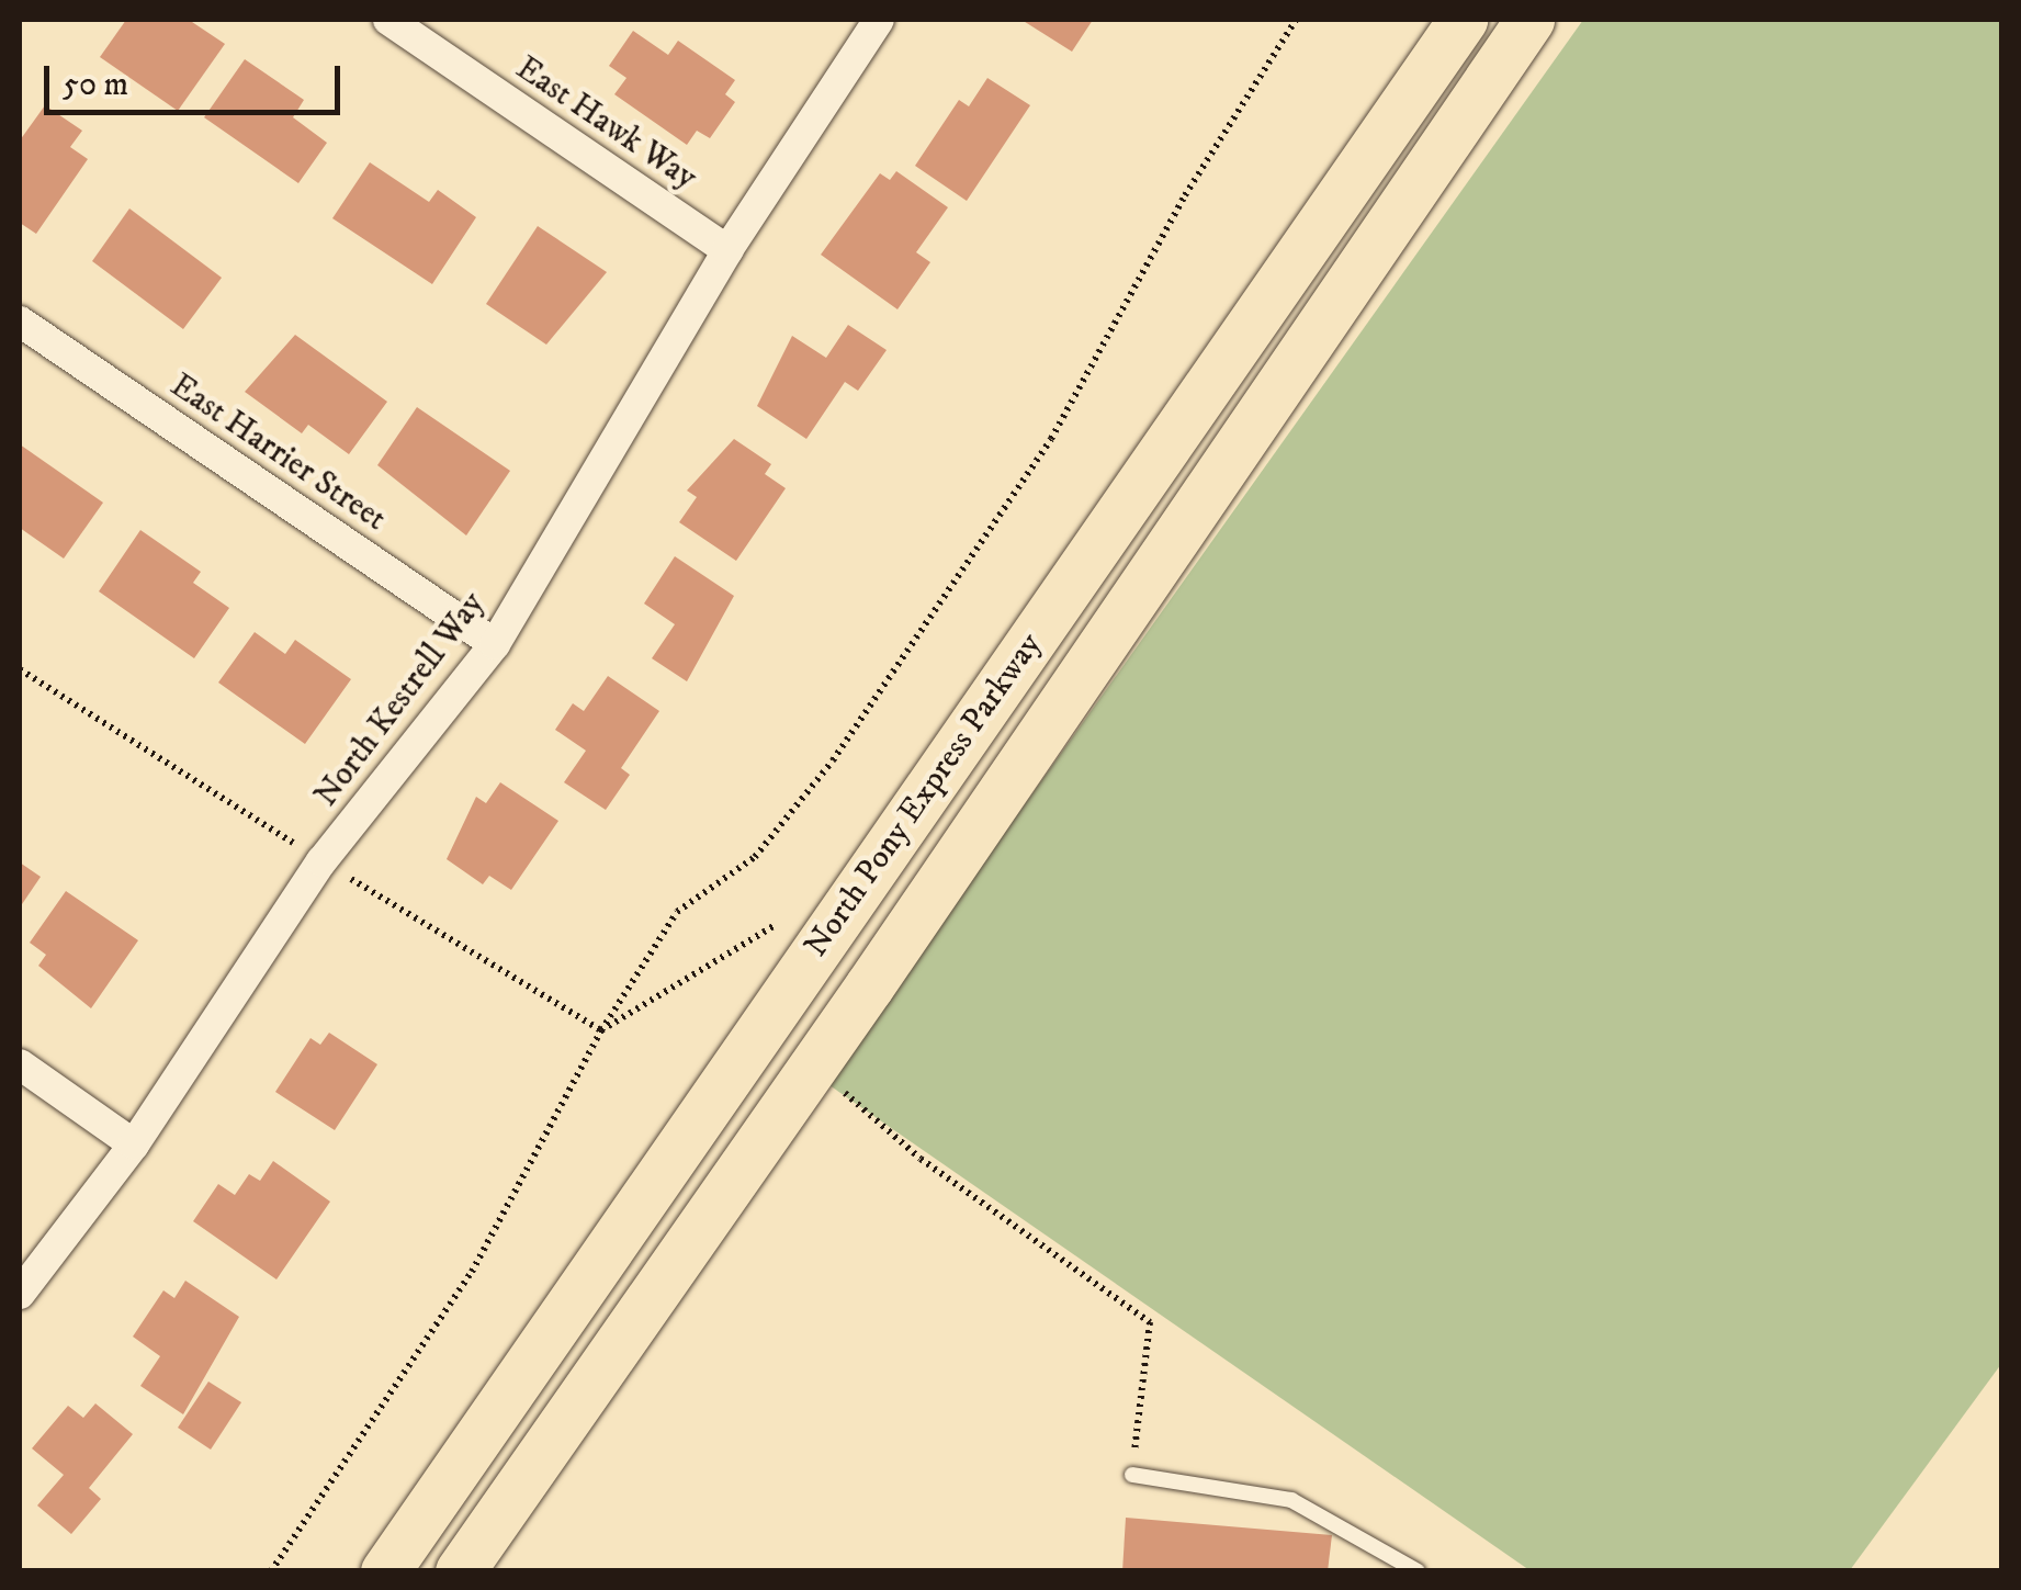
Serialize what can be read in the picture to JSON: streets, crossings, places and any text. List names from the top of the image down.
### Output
{
  "streets": {
    "main road": ["North Pony Express Parkway"],
    "street": ["East Hawk Way", "East Harrier Street", "North Kestrell Way"]
  },
  "crossings": [
    ["East Hawk Way", "North Kestrell Way"],
    ["East Harrier Street", "North Kestrell Way"]
  ],
  "scale_bar": "50 m"
}
